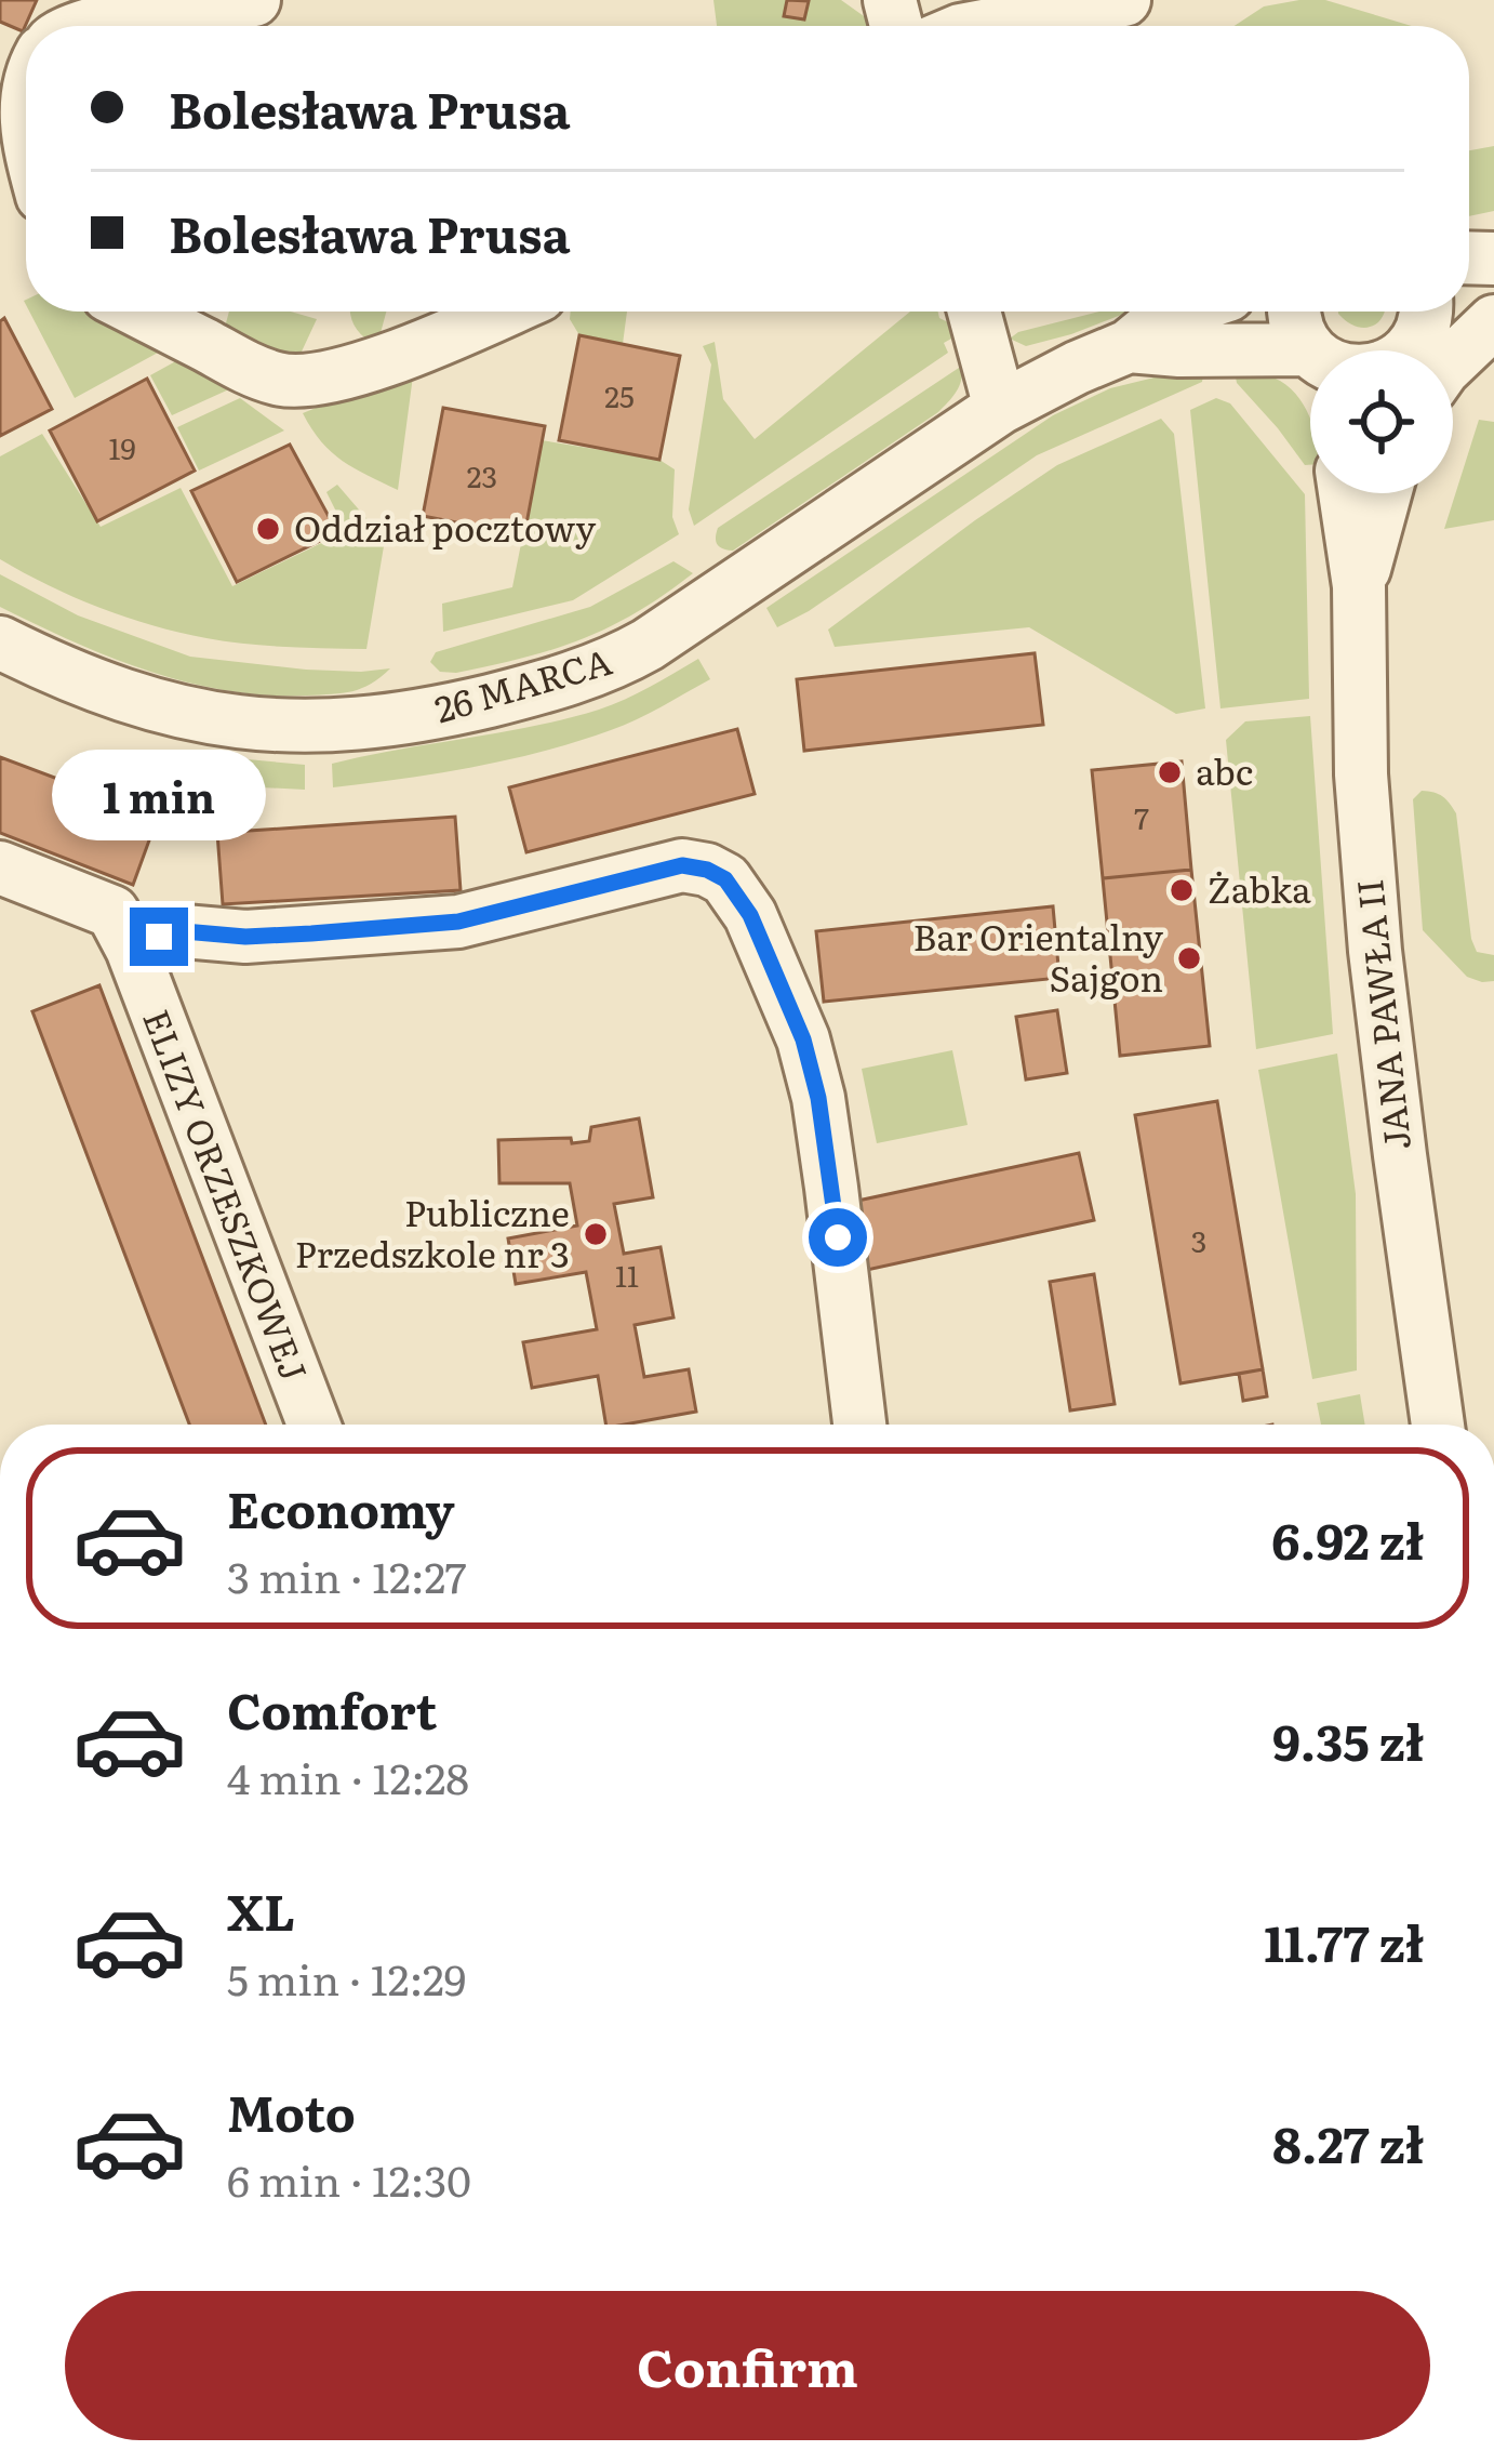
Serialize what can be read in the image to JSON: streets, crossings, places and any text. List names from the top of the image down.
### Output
{
  "streets": {
    "street": ["26 MARCA", "JANA PAWŁA II", "ELIZY ORZESZKOWEJ"]
  },
  "places": [
    "Oddział pocztowy",
    "abc",
    "Żabka",
    "Bar Orientalny Sajgon",
    "Publiczne Przedszkole nr 3"
  ],
  "house_numbers": [
    "25",
    "19",
    "23",
    "7",
    "3",
    "11"
  ],
  "page": {
    "banner": ["Bolesława Prusa", "Bolesława Prusa"],
    "bubble": "1 min",
    "list": [
      {
        "name": "Economy",
        "note": "3 min · 12:27",
        "value": "6.92 zł"
      },
      {
        "name": "Comfort",
        "note": "4 min · 12:28",
        "value": "9.35 zł"
      },
      {
        "name": "XL",
        "note": "5 min · 12:29",
        "value": "11.77 zł"
      },
      {
        "name": "Moto",
        "note": "6 min · 12:30",
        "value": "8.27 zł"
      }
    ],
    "buttons": "Confirm"
  }
}
